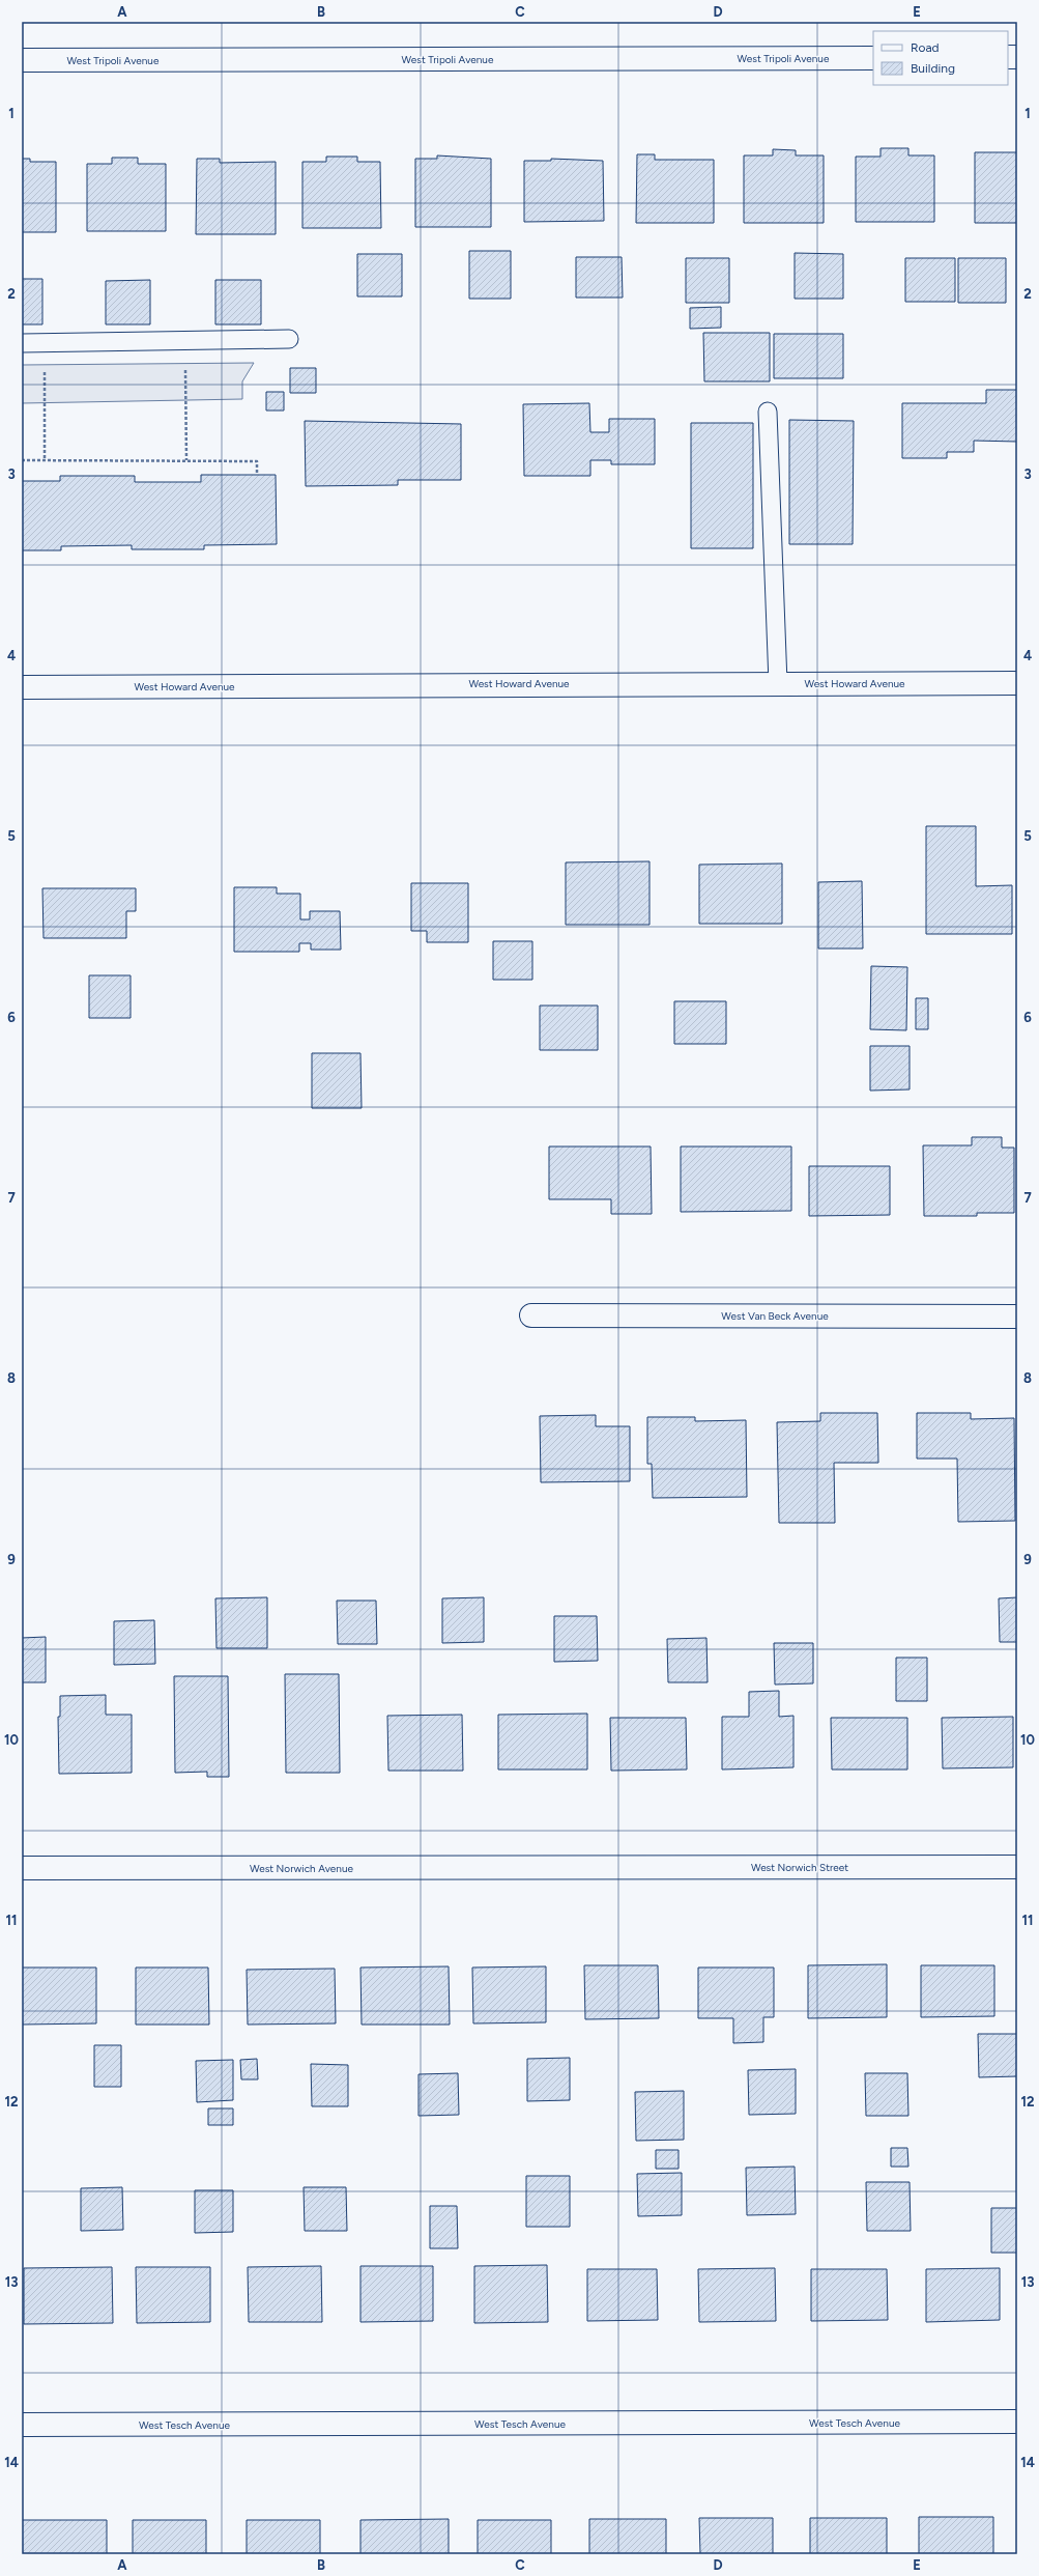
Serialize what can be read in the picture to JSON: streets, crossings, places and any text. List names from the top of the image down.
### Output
{
  "streets": {
    "street": [
      "West Tripoli Avenue",
      "West Howard Avenue",
      "West Van Beck Avenue",
      "West Norwich Street",
      "West Norwich Avenue",
      "West Tesch Avenue"
    ]
  },
  "crossings": [
    ["West Norwich Street", "West Norwich Avenue"]
  ],
  "legend": ["Road", "Building"],
  "grid": {
    "columns": [
      "A",
      "B",
      "C",
      "D",
      "E"
    ],
    "rows": [
      "1",
      "2",
      "3",
      "4",
      "5",
      "6",
      "7",
      "8",
      "9",
      "10",
      "11",
      "12",
      "13",
      "14"
    ]
  }
}
